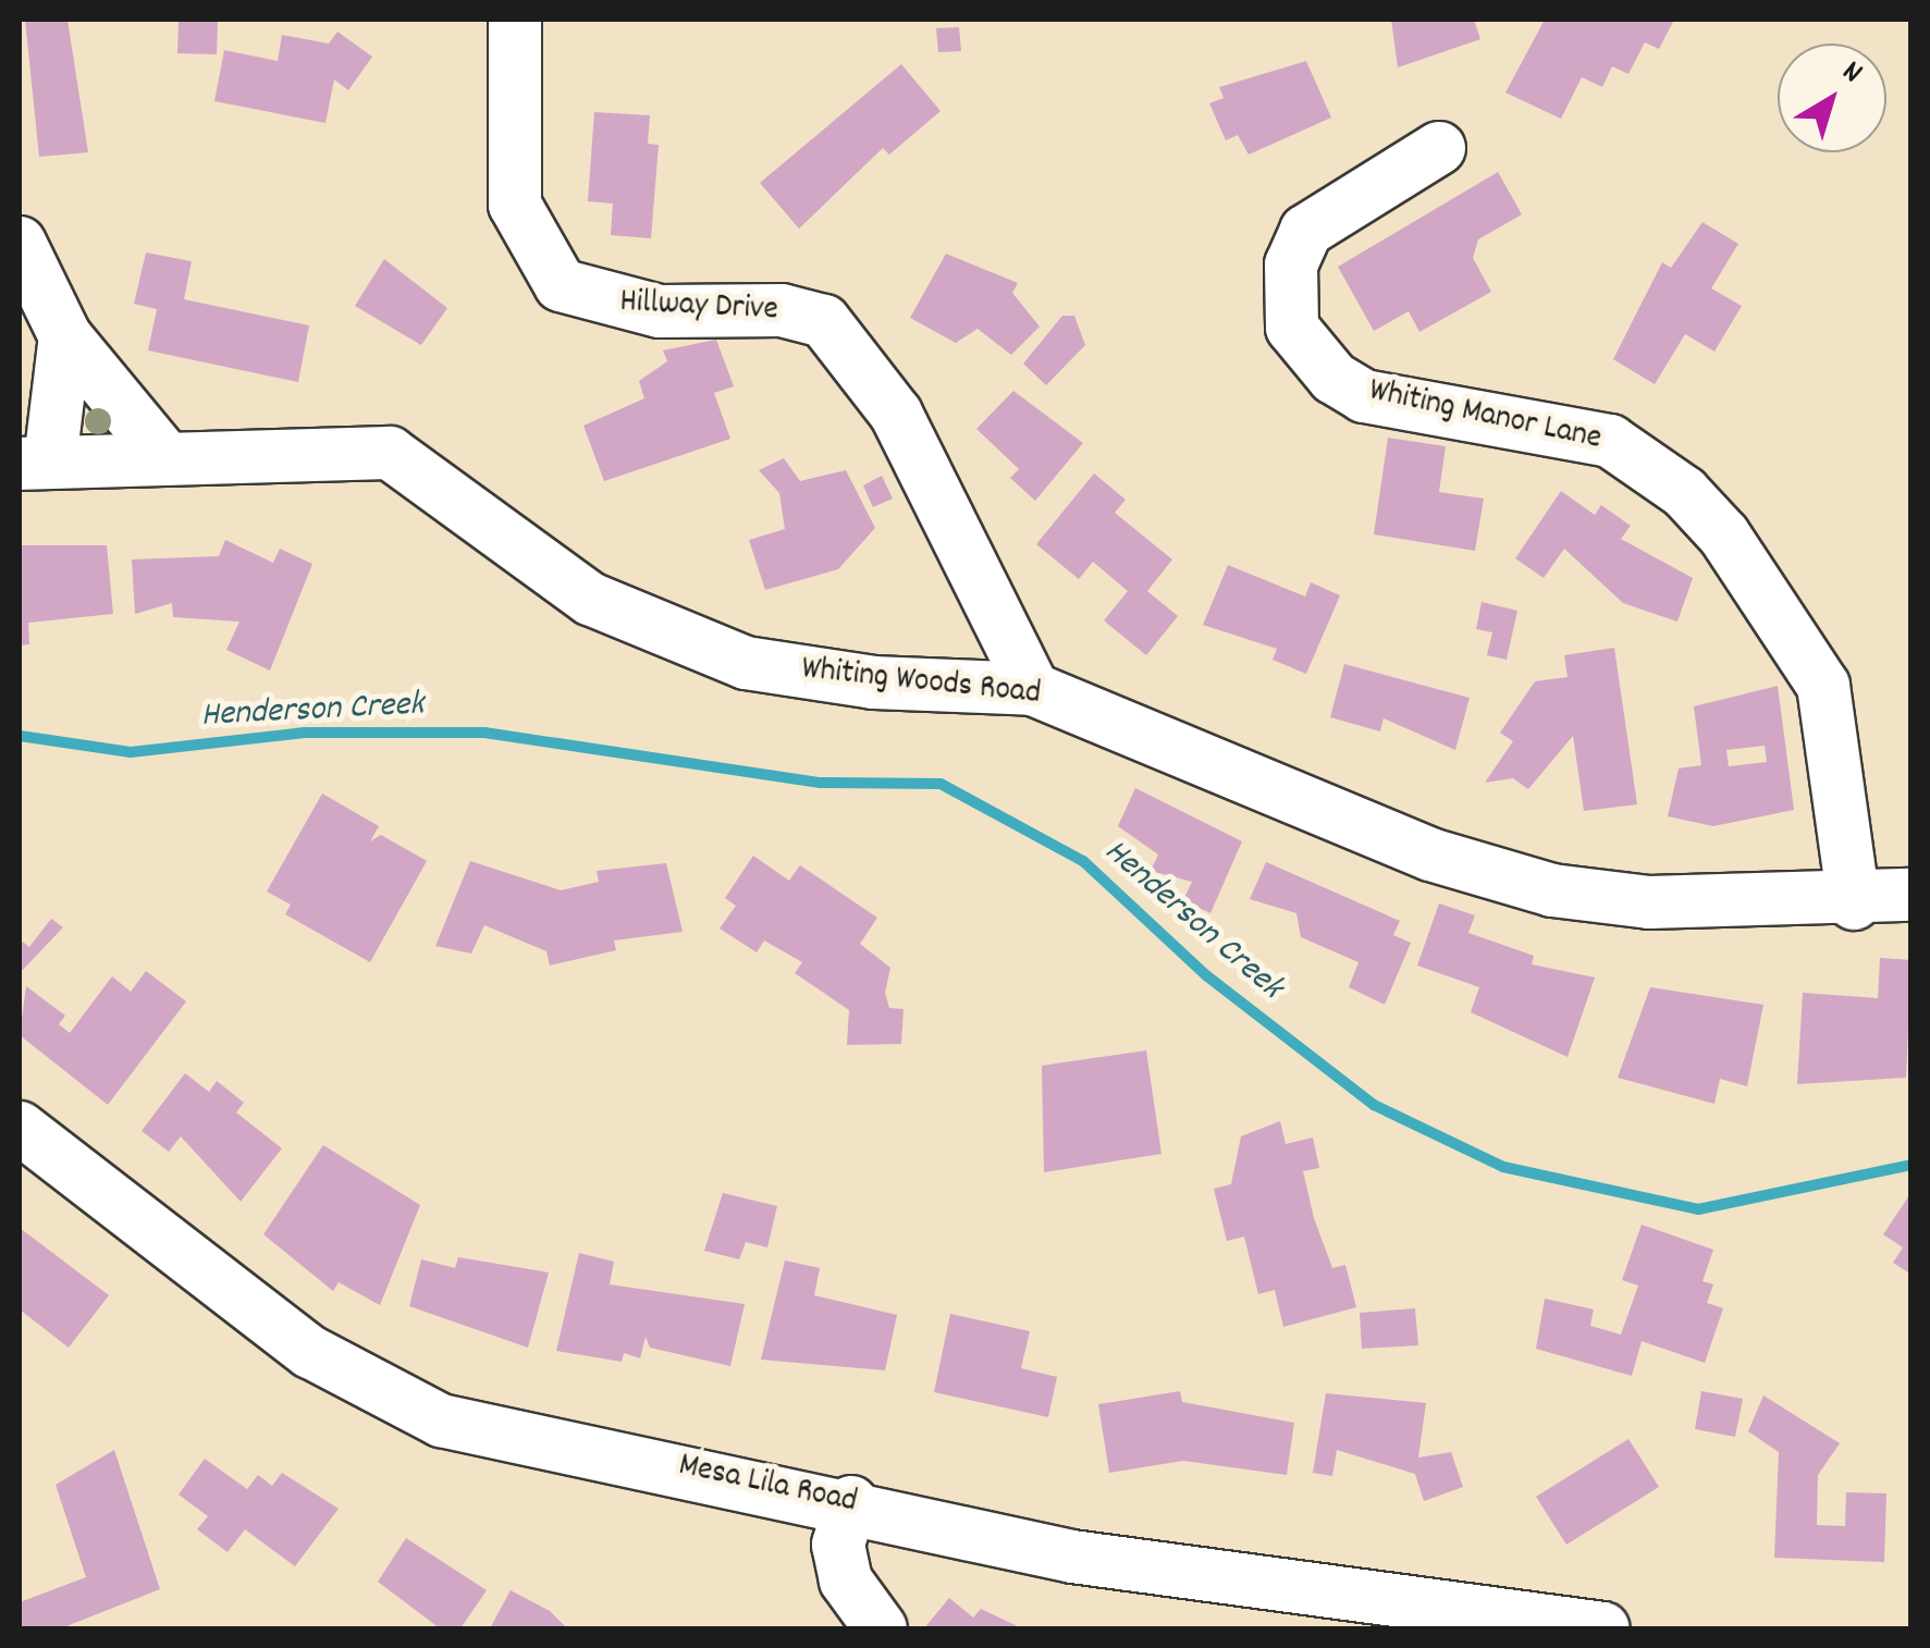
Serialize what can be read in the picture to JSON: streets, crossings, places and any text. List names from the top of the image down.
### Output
{
  "streets": {
    "street": [
      "Hillway Drive",
      "Whiting Manor Lane",
      "Whiting Woods Road",
      "Mesa Lila Road"
    ]
  },
  "crossings": [
    ["Hillway Drive", "Whiting Woods Road"],
    ["Whiting Manor Lane", "Whiting Woods Road"]
  ],
  "water": ["Henderson Creek"],
  "north": "top right"
}
